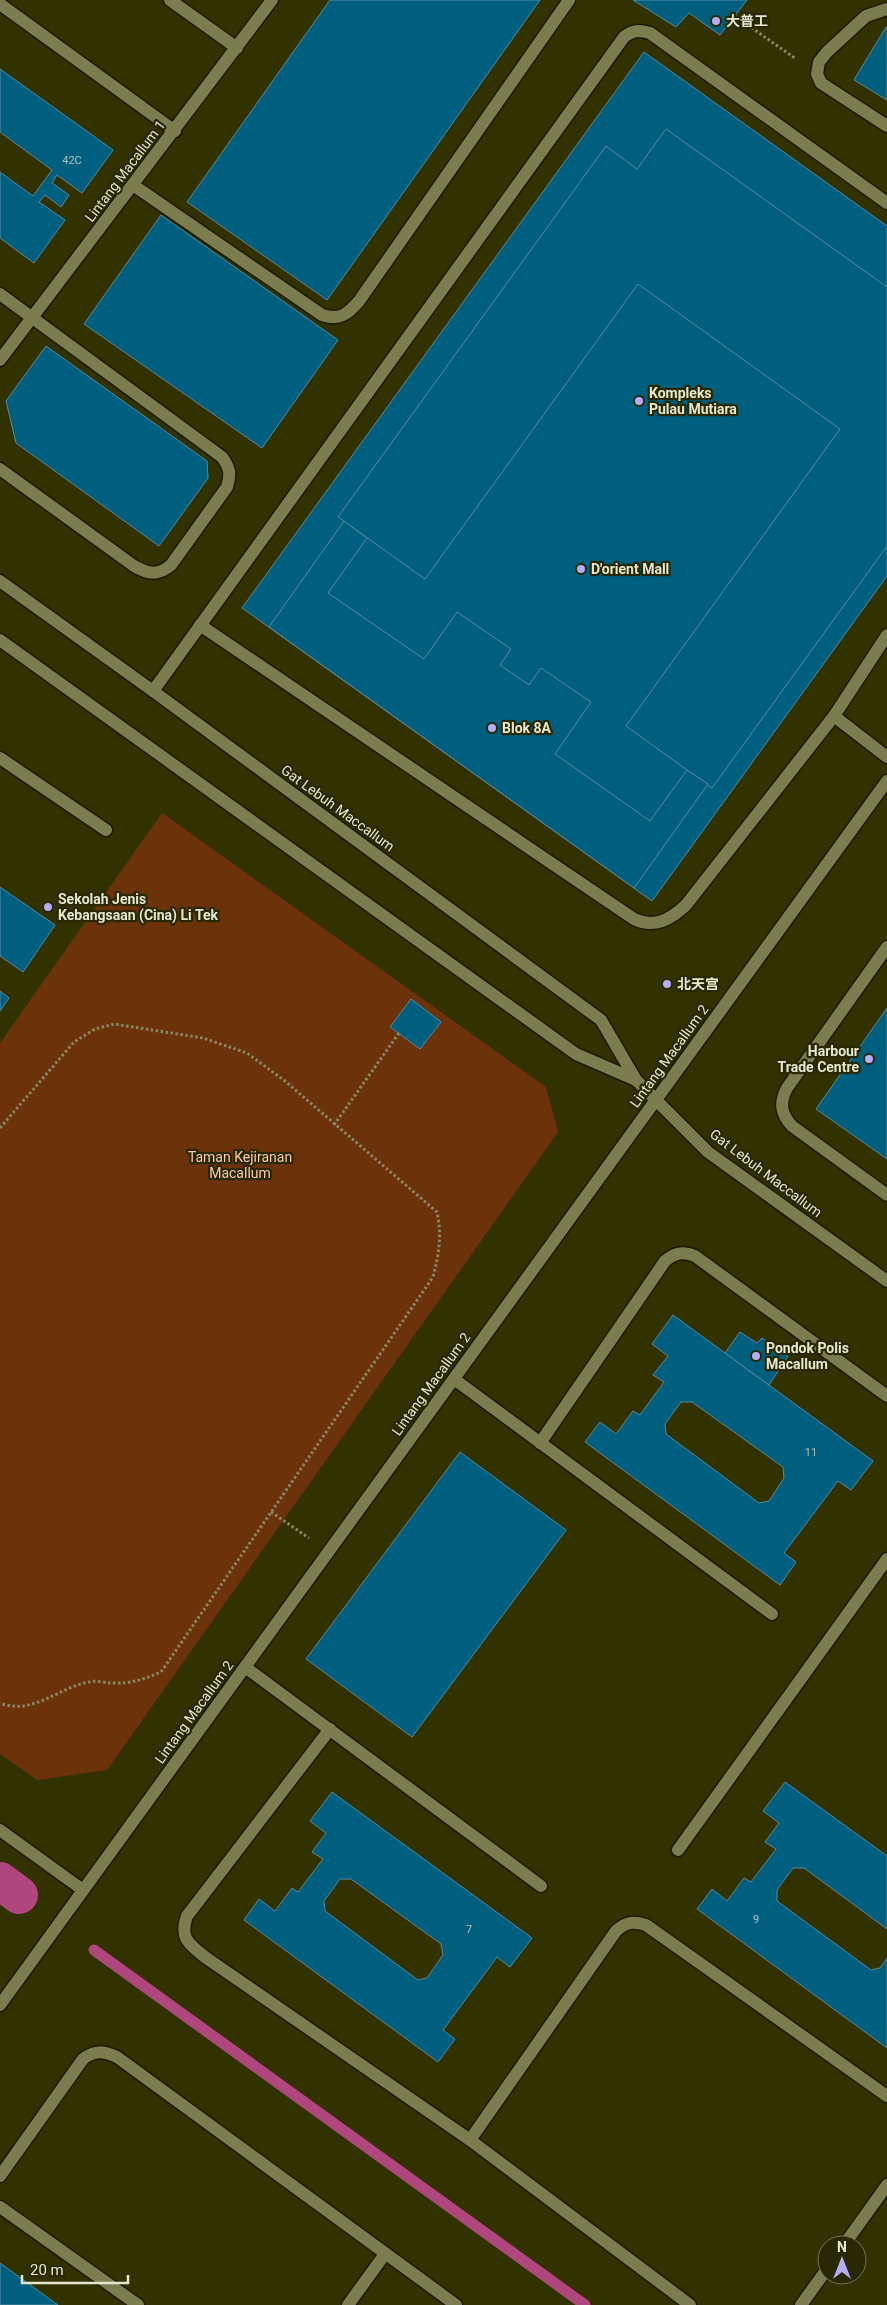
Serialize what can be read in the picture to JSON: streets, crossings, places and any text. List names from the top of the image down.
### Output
{
  "streets": {
    "street": ["Lintang Macallum 1", "Gat Lebuh Maccallum", "Lintang Macallum 2"]
  },
  "crossings": [
    ["Gat Lebuh Maccallum", "Lintang Macallum 2"]
  ],
  "parks": ["Taman Kejiranan Macallum"],
  "places": [
    "大普工",
    "Kompleks Pulau Mutiara",
    "D'orient Mall",
    "Blok 8A",
    "Sekolah Jenis Kebangsaan (Cina) Li Tek",
    "北天宫",
    "Harbour Trade Centre",
    "Pondok Polis Macallum"
  ],
  "house_numbers": [
    "42C",
    "11",
    "9",
    "7"
  ],
  "scale_bar": "20 m",
  "north": "top"
}
